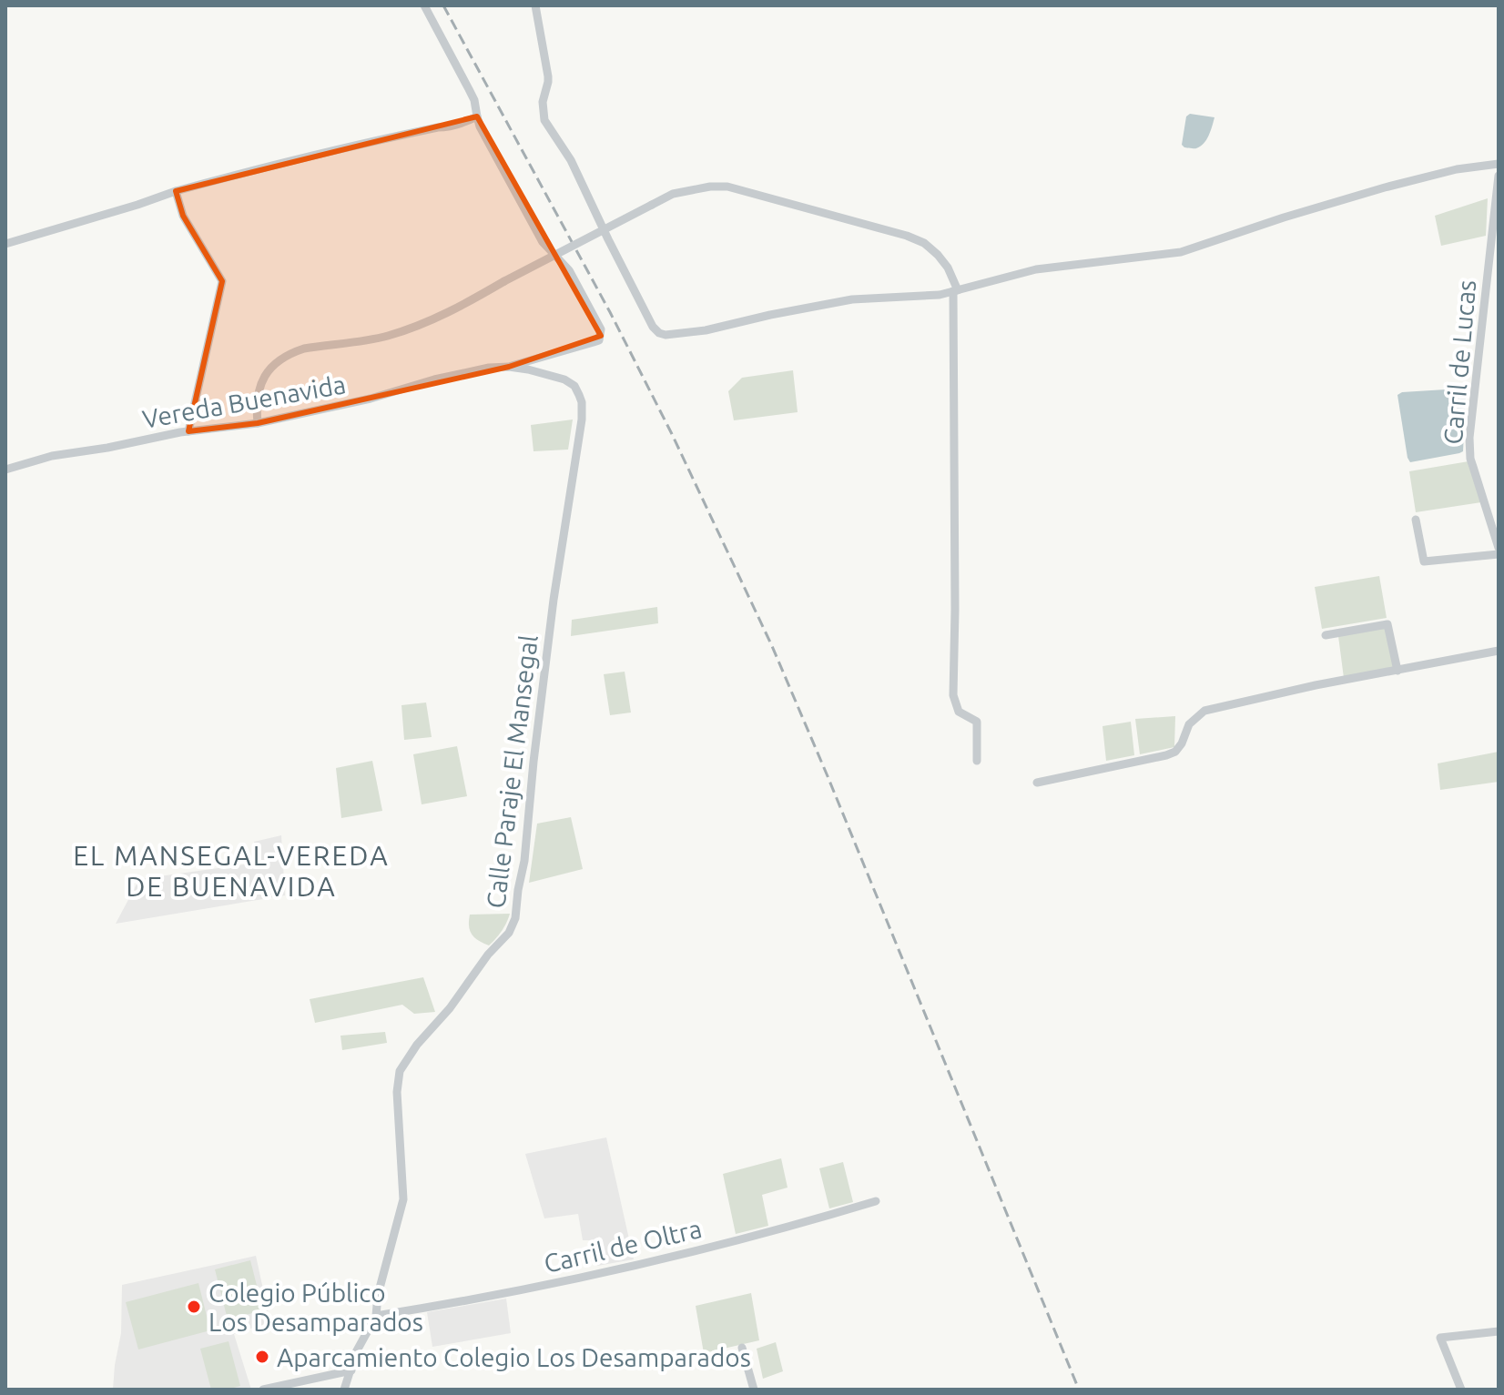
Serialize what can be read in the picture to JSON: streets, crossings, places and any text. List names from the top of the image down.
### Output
{
  "streets": {
    "street": [
      "Carril de Lucas",
      "Vereda Buenavida",
      "Calle Paraje El Mansegal",
      "Carril de Oltra"
    ]
  },
  "crossings": [
    ["Vereda Buenavida", "Calle Paraje El Mansegal"],
    ["Calle Paraje El Mansegal", "Carril de Oltra"]
  ],
  "districts": ["EL MANSEGAL-VEREDA DE BUENAVIDA"],
  "places": ["Colegio Público Los Desamparados", "Aparcamiento Colegio Los Desamparados"]
}
